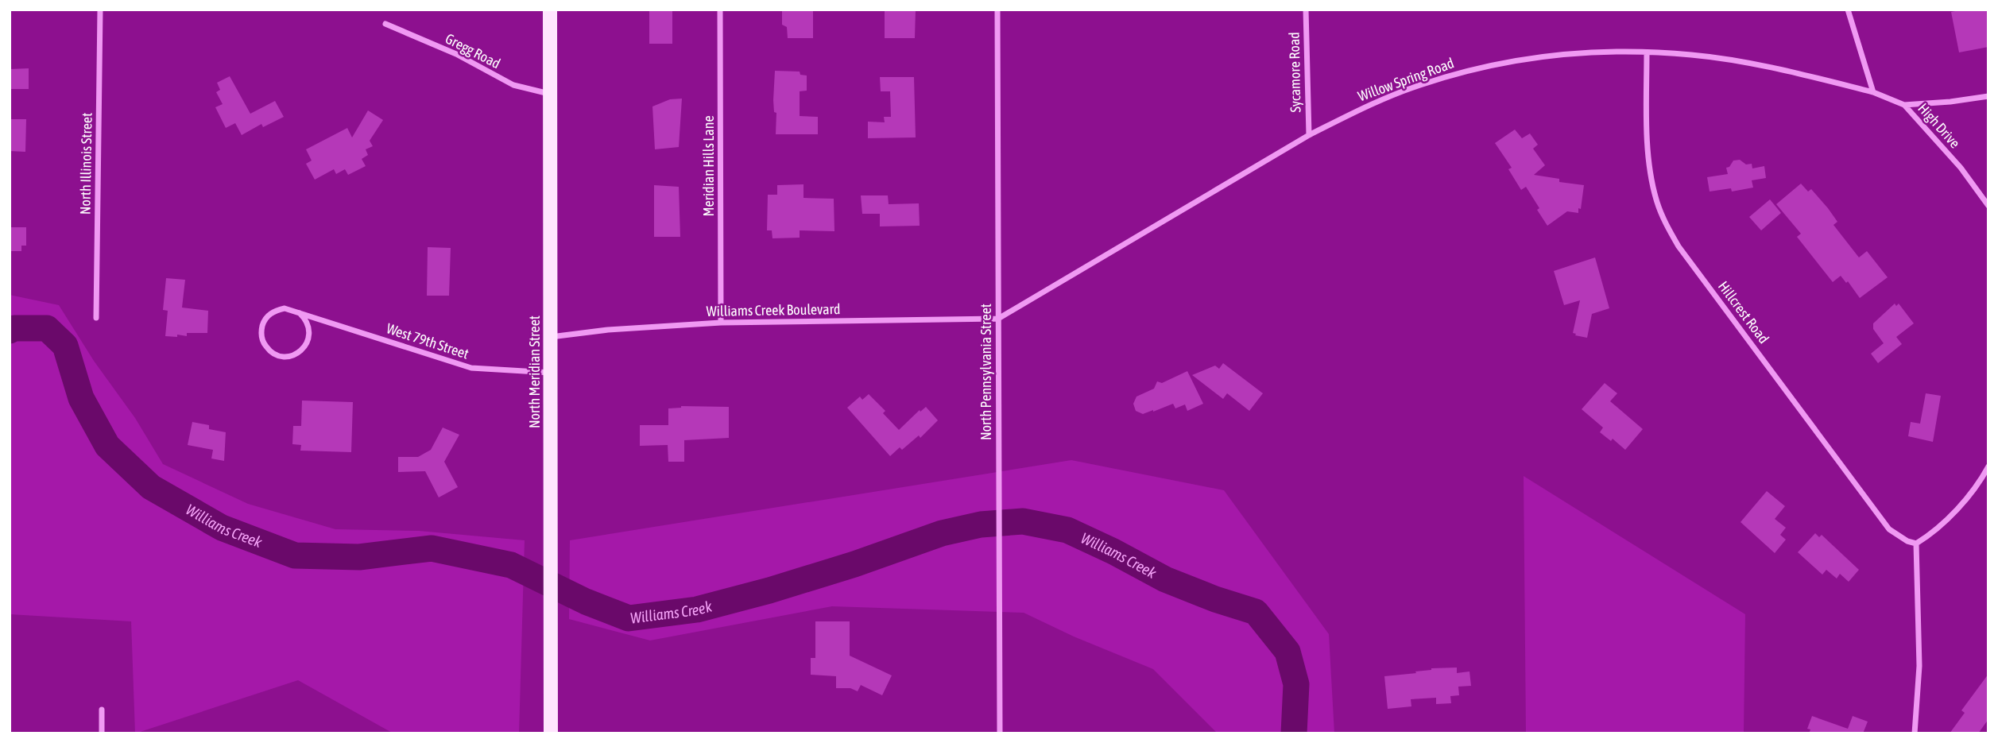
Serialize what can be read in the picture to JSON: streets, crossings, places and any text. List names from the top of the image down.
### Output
{
  "streets": {
    "main road": ["North Meridian Street"],
    "street": [
      "Gregg Road",
      "Sycamore Road",
      "Willow Spring Road",
      "High Drive",
      "North Illinois Street",
      "Meridian Hills Lane",
      "Williams Creek Boulevard",
      "Hillcrest Road",
      "West 79th Street",
      "North Pennsylvania Street"
    ]
  },
  "crossings": [
    ["Gregg Road", "North Meridian Street"],
    ["Sycamore Road", "Willow Spring Road"],
    ["Willow Spring Road", "High Drive"],
    ["Willow Spring Road", "Williams Creek Boulevard"],
    ["Willow Spring Road", "Hillcrest Road"],
    ["Willow Spring Road", "North Pennsylvania Street"],
    ["Meridian Hills Lane", "Williams Creek Boulevard"],
    ["Williams Creek Boulevard", "North Meridian Street"],
    ["Williams Creek Boulevard", "North Pennsylvania Street"],
    ["West 79th Street", "North Meridian Street"]
  ],
  "water": ["Williams Creek"]
}
